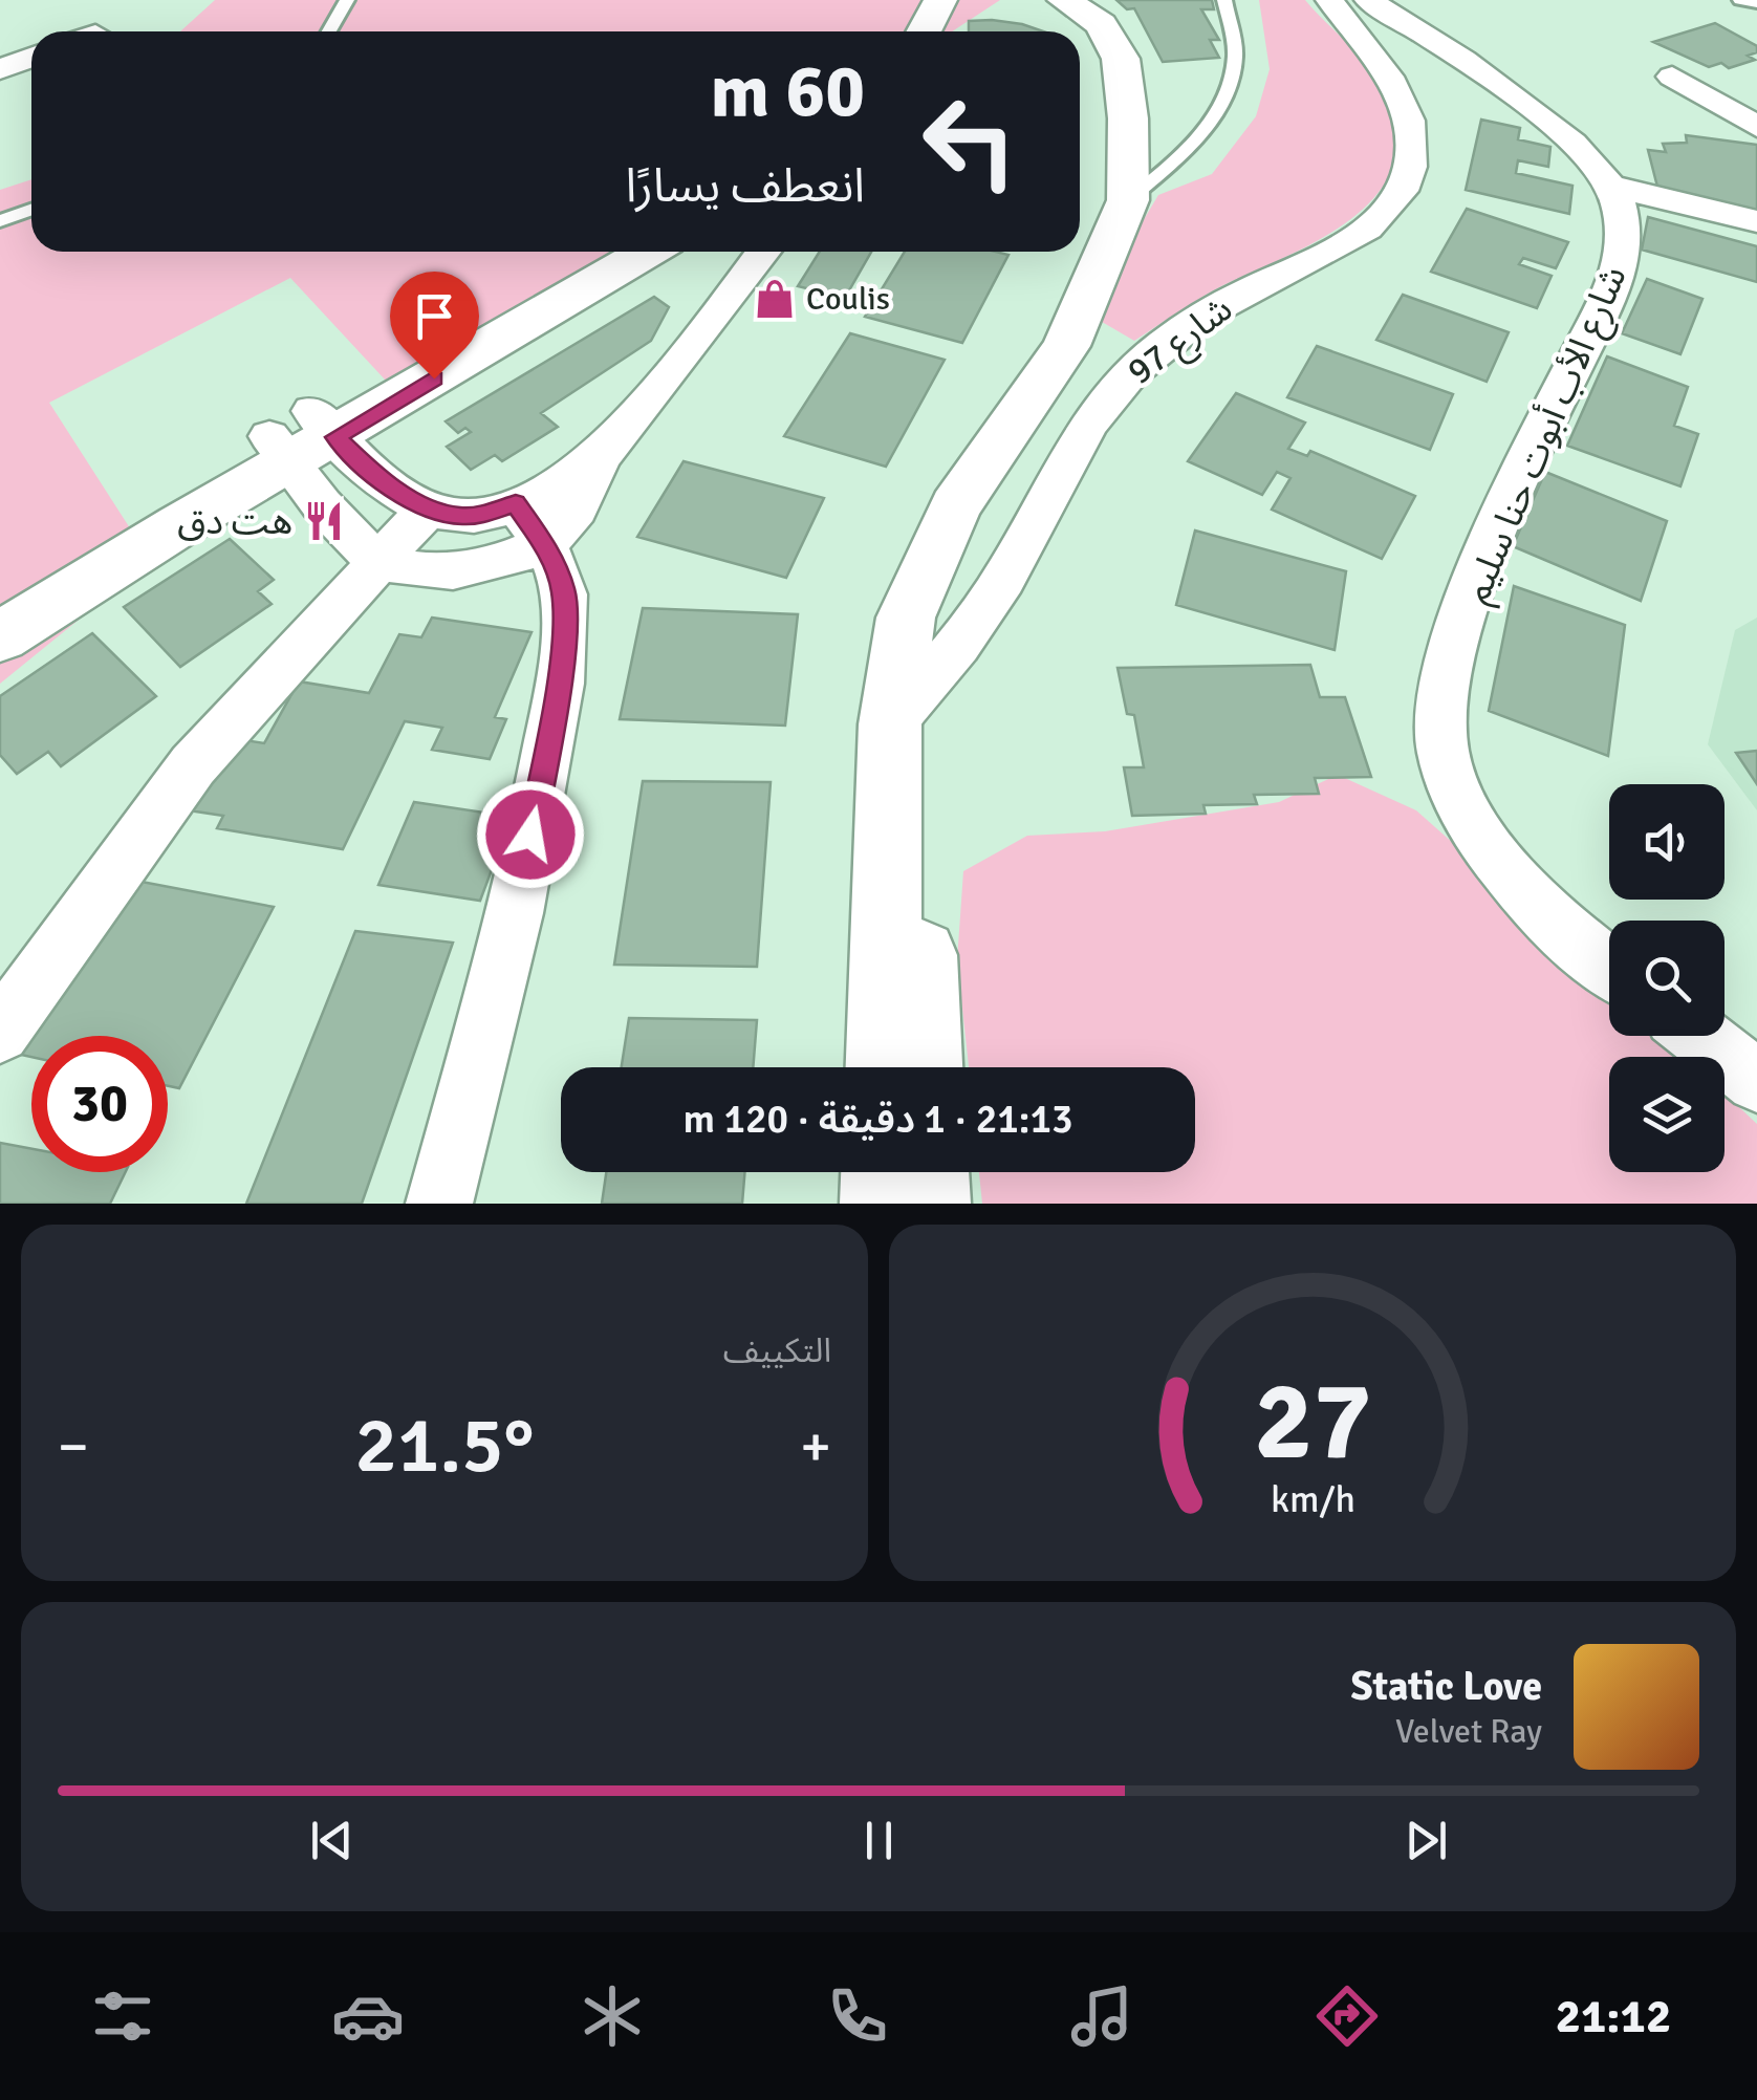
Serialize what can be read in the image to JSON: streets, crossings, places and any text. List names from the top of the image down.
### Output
{
  "streets": {
    "street": ["شارع 97", "شارع الأب أبوت حنا سليم"]
  },
  "places": {
    "shop": ["Coulis"],
    "restaurant": ["هت دق"]
  },
  "page": {
    "turn": ["60 m", "انعطف يسارًا"],
    "limit": "30",
    "trip": "21:13 · 1 دقيقة · 120 m",
    "tile": "التكييف",
    "heat": ["−", "21.5°", "+"],
    "song": ["Static Love", "Velvet Ray"],
    "tabs": "21:12",
    "gauge": ["27", "km/h"]
  }
}
